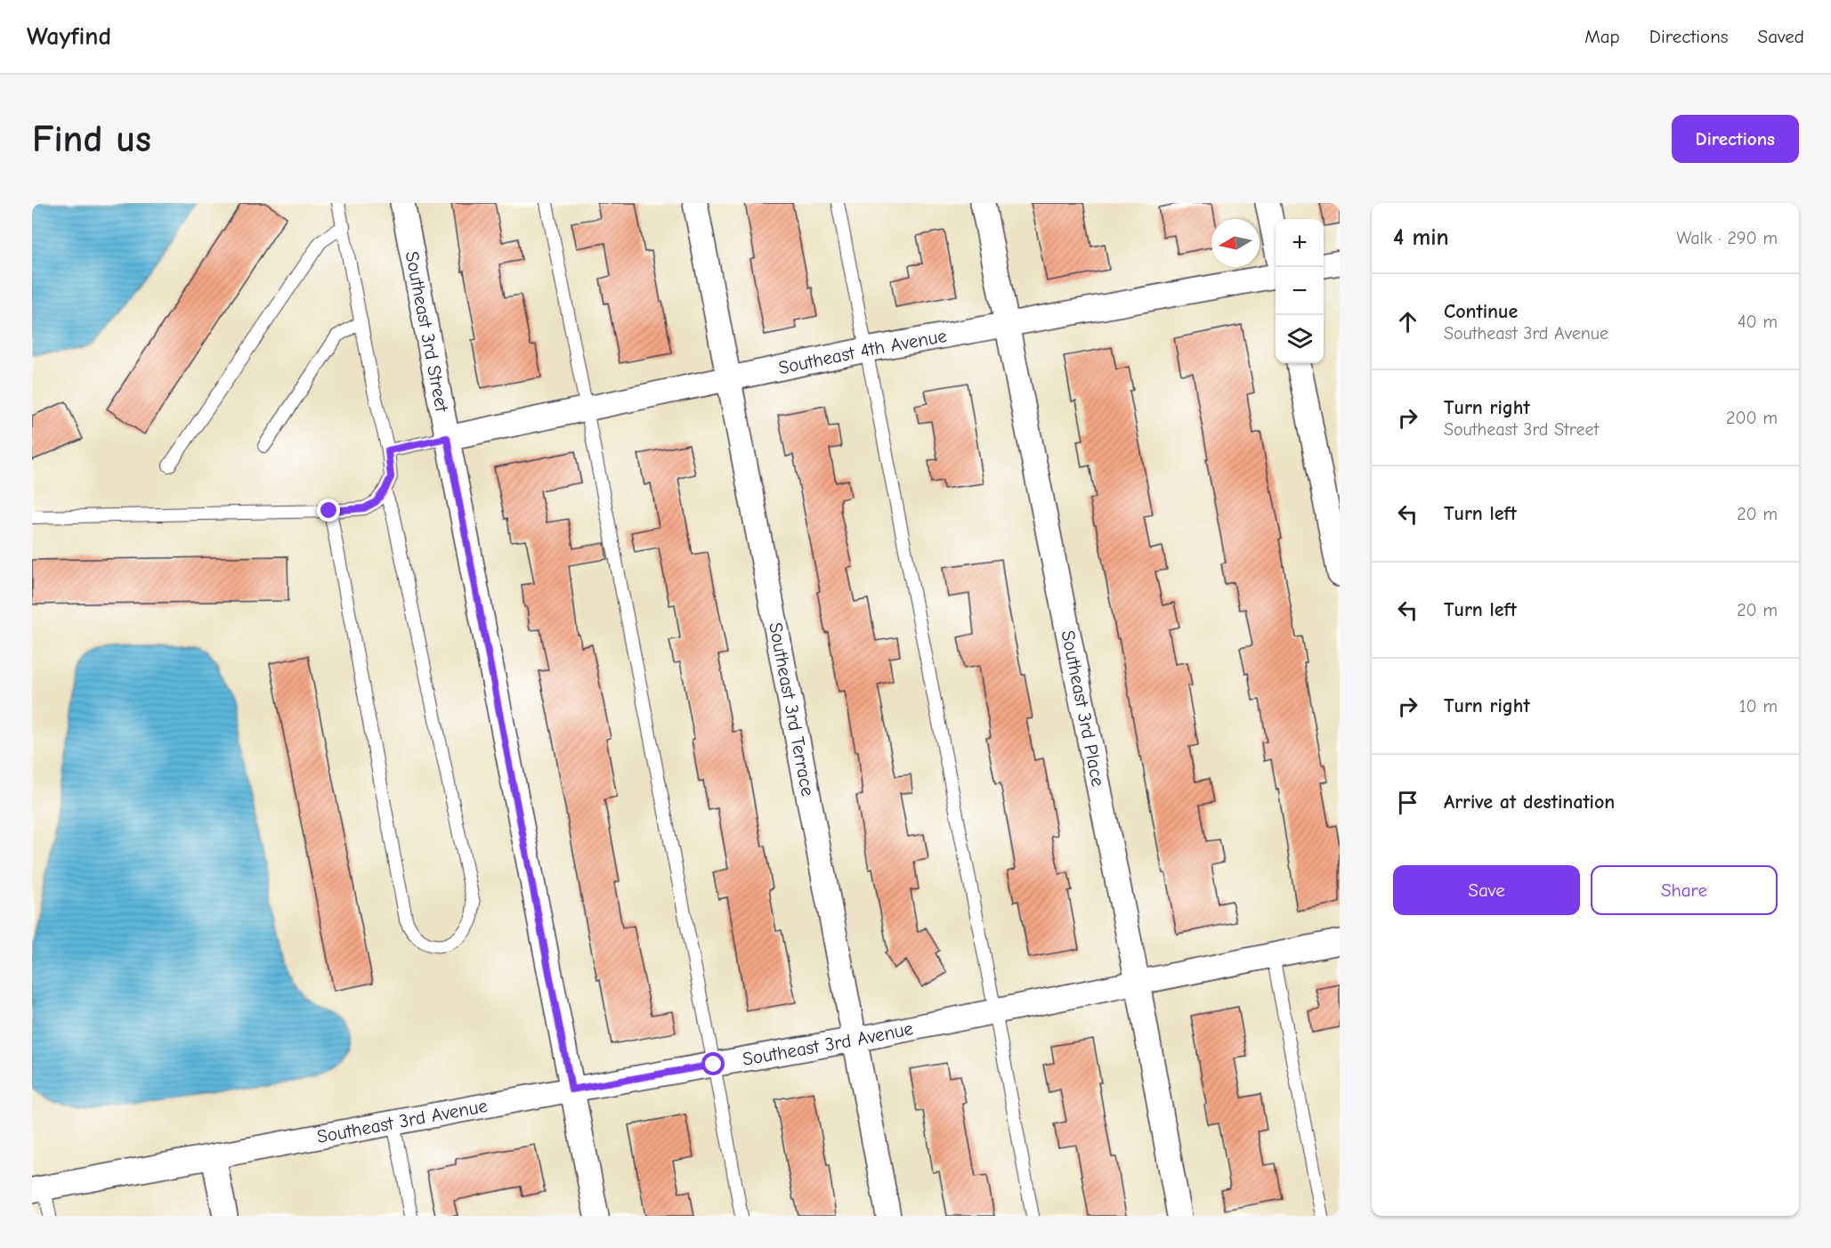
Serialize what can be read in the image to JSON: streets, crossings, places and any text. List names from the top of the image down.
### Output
{
  "streets": {
    "street": [
      "Southeast 3rd Street",
      "Southeast 4th Avenue",
      "Southeast 3rd Terrace",
      "Southeast 3rd Place",
      "Southeast 3rd Avenue"
    ]
  },
  "crossings": [
    ["Southeast 3rd Street", "Southeast 4th Avenue"],
    ["Southeast 3rd Street", "Southeast 3rd Avenue"],
    ["Southeast 4th Avenue", "Southeast 3rd Terrace"],
    ["Southeast 4th Avenue", "Southeast 3rd Place"],
    ["Southeast 3rd Terrace", "Southeast 3rd Avenue"],
    ["Southeast 3rd Place", "Southeast 3rd Avenue"]
  ],
  "north": "left",
  "page": {
    "header": "Wayfind",
    "nav": ["Map", "Directions", "Saved"],
    "buttons": [
      "Directions",
      ["Save", "Share"]
    ],
    "title": "Find us",
    "heading": ["4 min", "Walk · 290 m"],
    "map_buttons": ["+", "−"],
    "list": [
      ["Continue", "Southeast 3rd Avenue", "40 m"],
      ["Turn right", "Southeast 3rd Street", "200 m"],
      ["Turn left", "20 m"],
      ["Turn left", "20 m"],
      ["Turn right", "10 m"],
      "Arrive at destination"
    ]
  }
}
